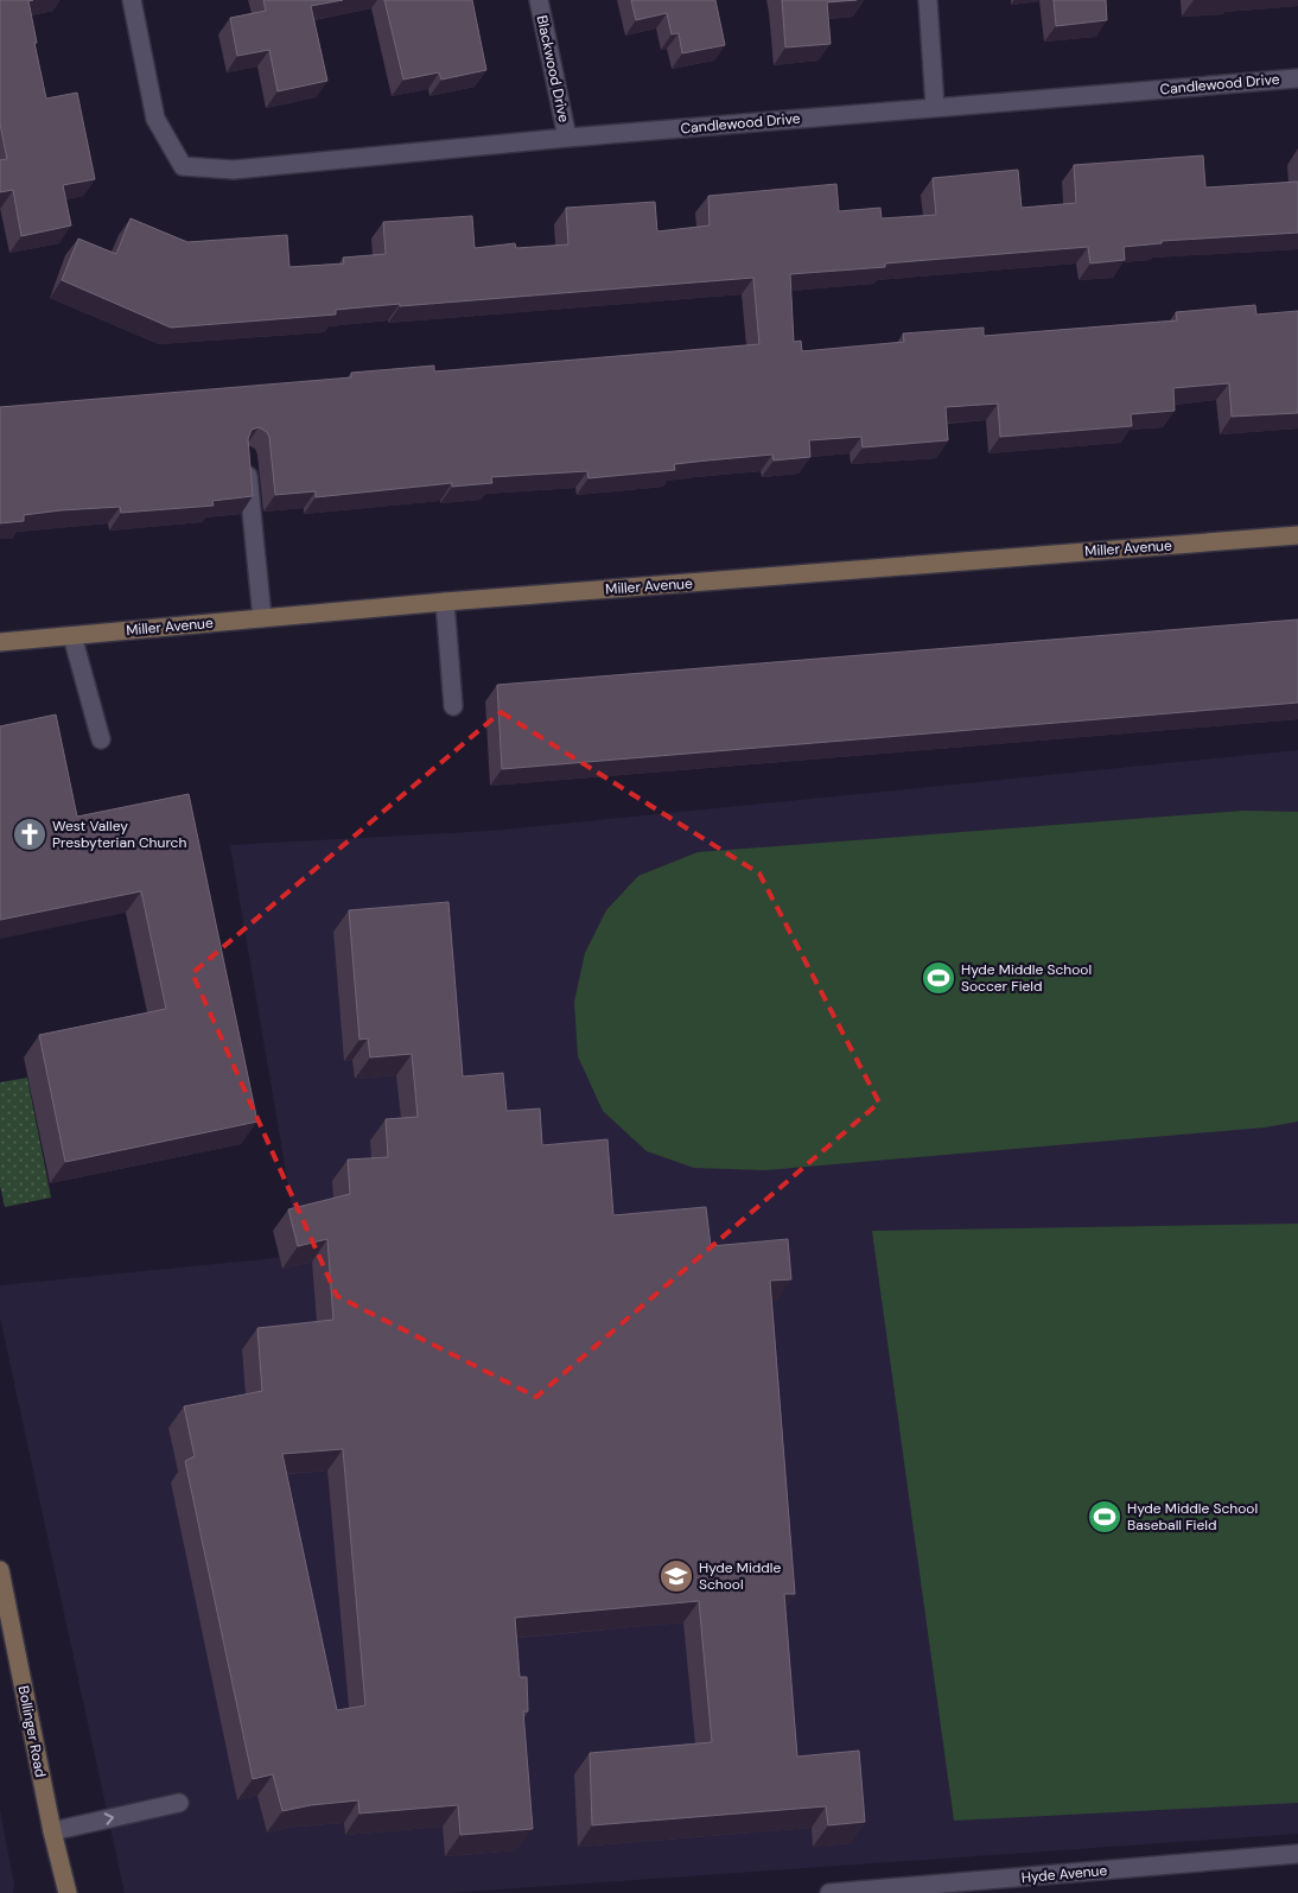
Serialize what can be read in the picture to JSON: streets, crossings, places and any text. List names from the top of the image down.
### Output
{
  "streets": {
    "main road": ["Miller Avenue", "Bollinger Road"],
    "street": ["Blackwood Drive", "Candlewood Drive", "Hyde Avenue"]
  },
  "crossings": [
    ["Blackwood Drive", "Candlewood Drive"]
  ],
  "places": {
    "church": ["West Valley Presbyterian Church"],
    "sports": ["Hyde Middle School Soccer Field", "Hyde Middle School Baseball Field"],
    "school or university": ["Hyde Middle School"]
  }
}
